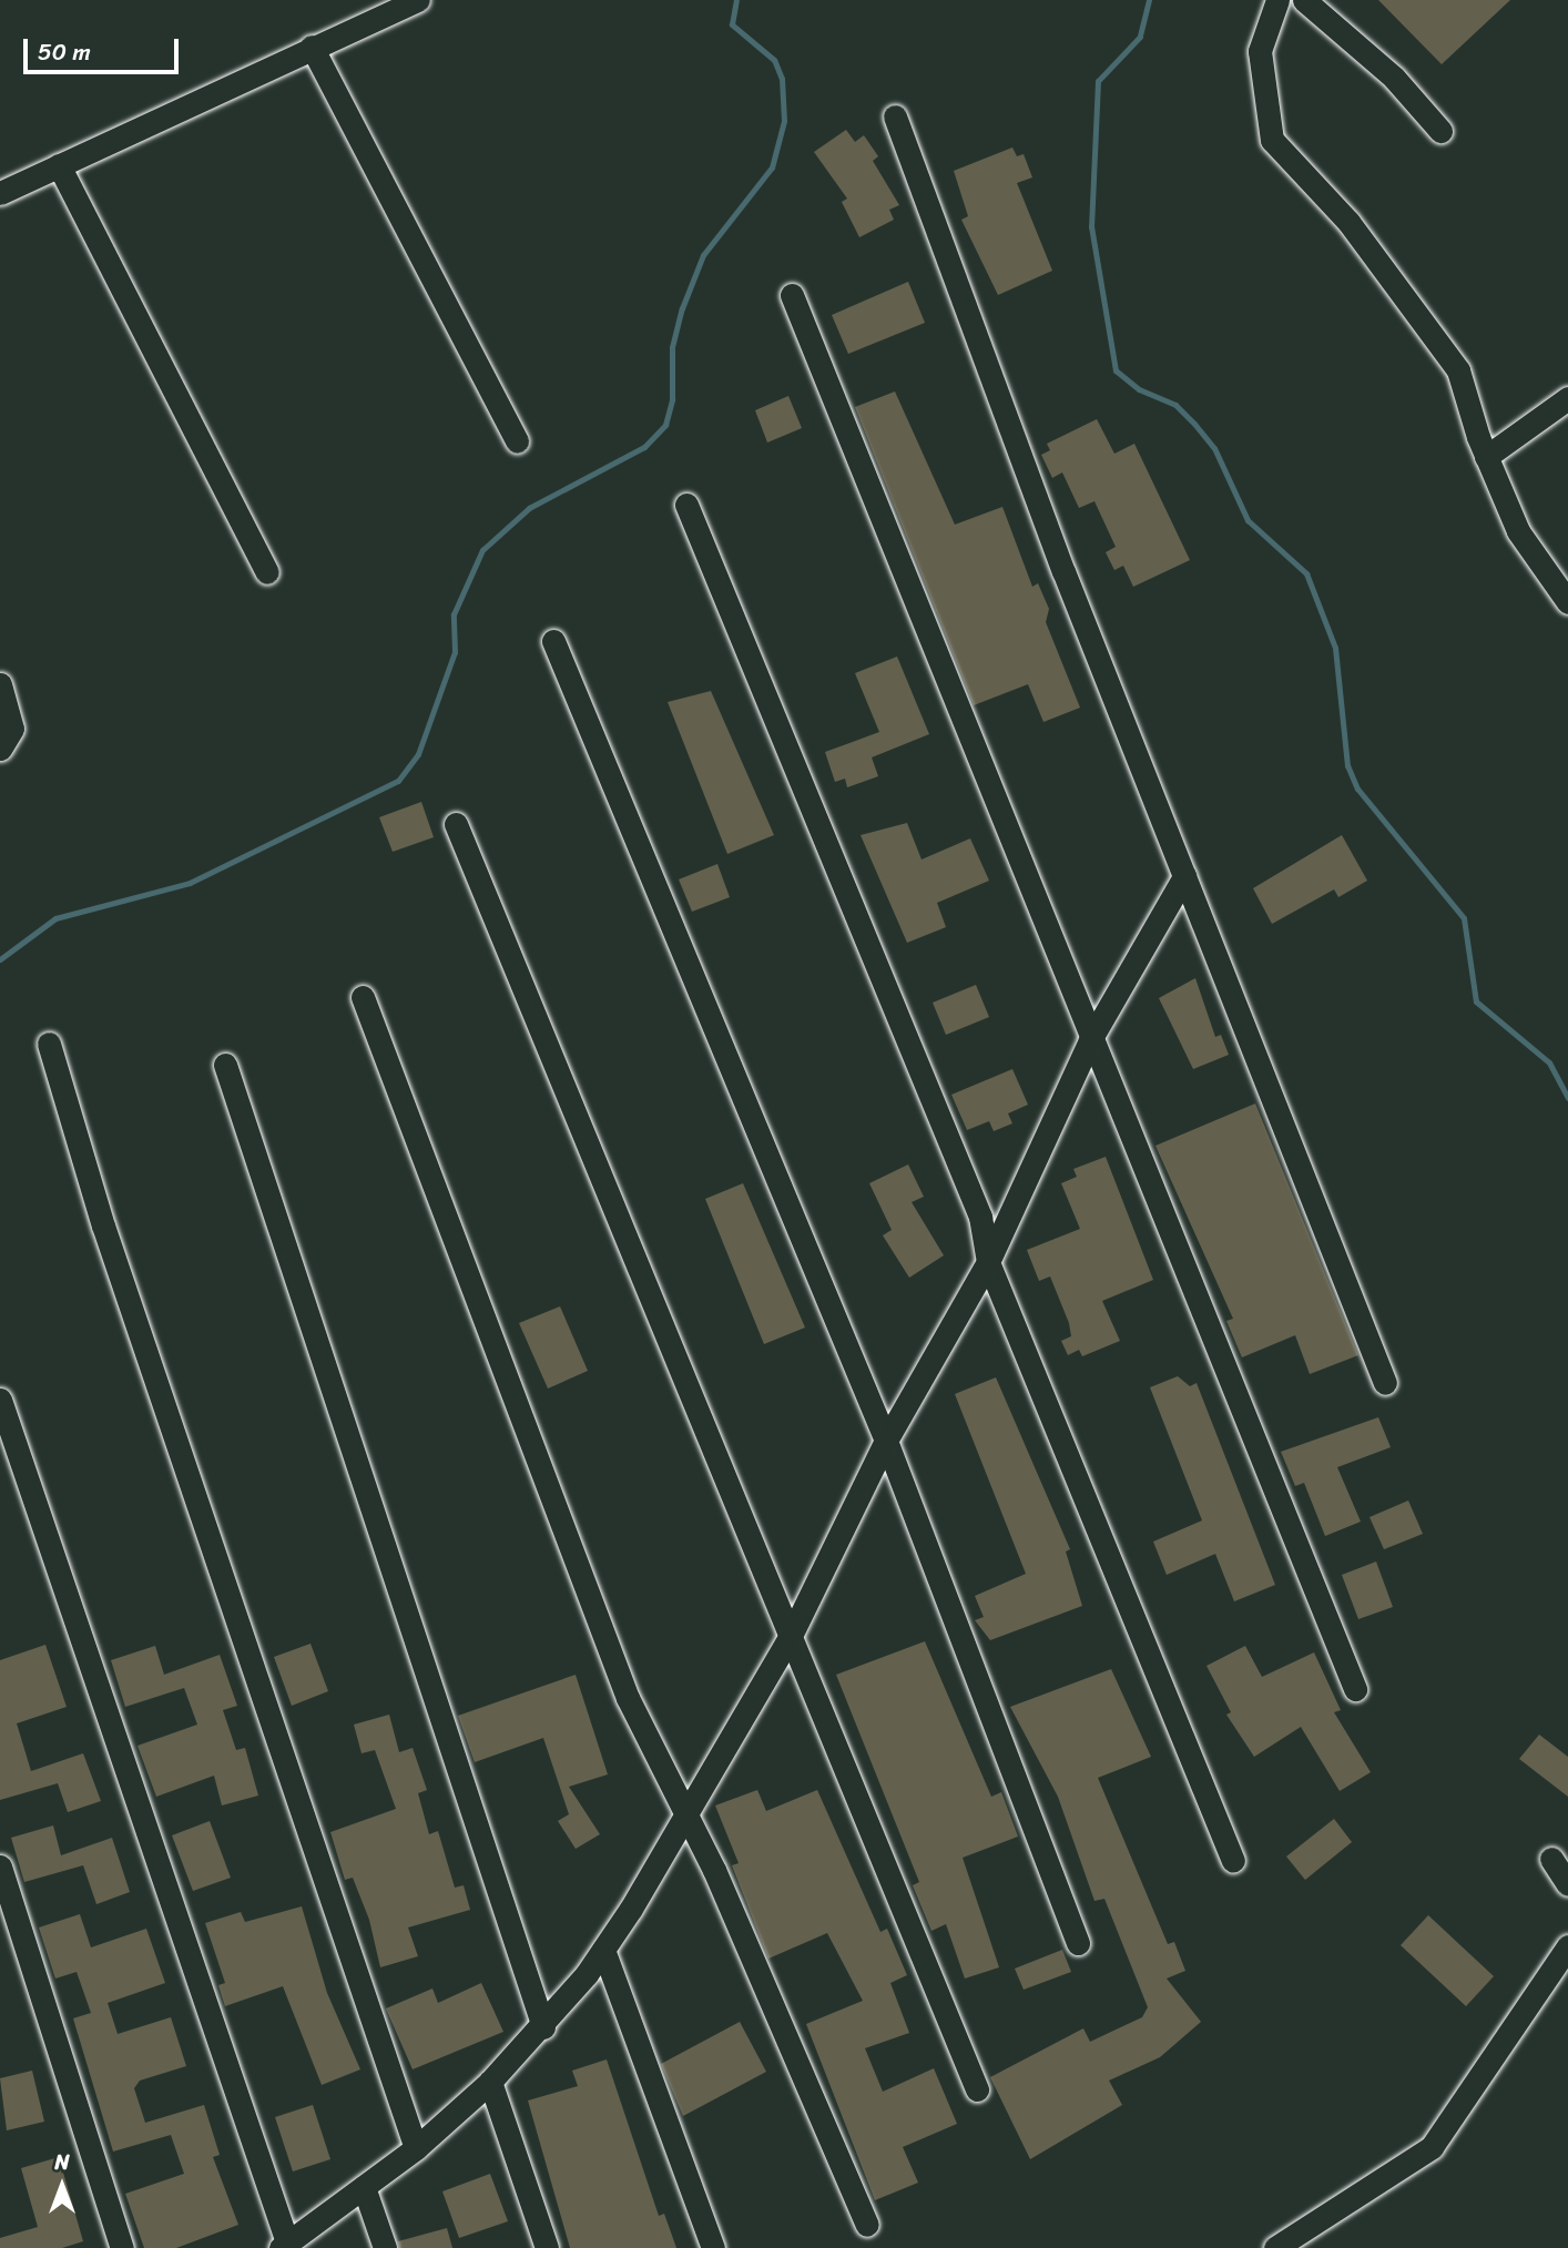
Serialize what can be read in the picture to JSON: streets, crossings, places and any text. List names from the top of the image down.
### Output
{
  "scale_bar": "50 m",
  "north": "top"
}
